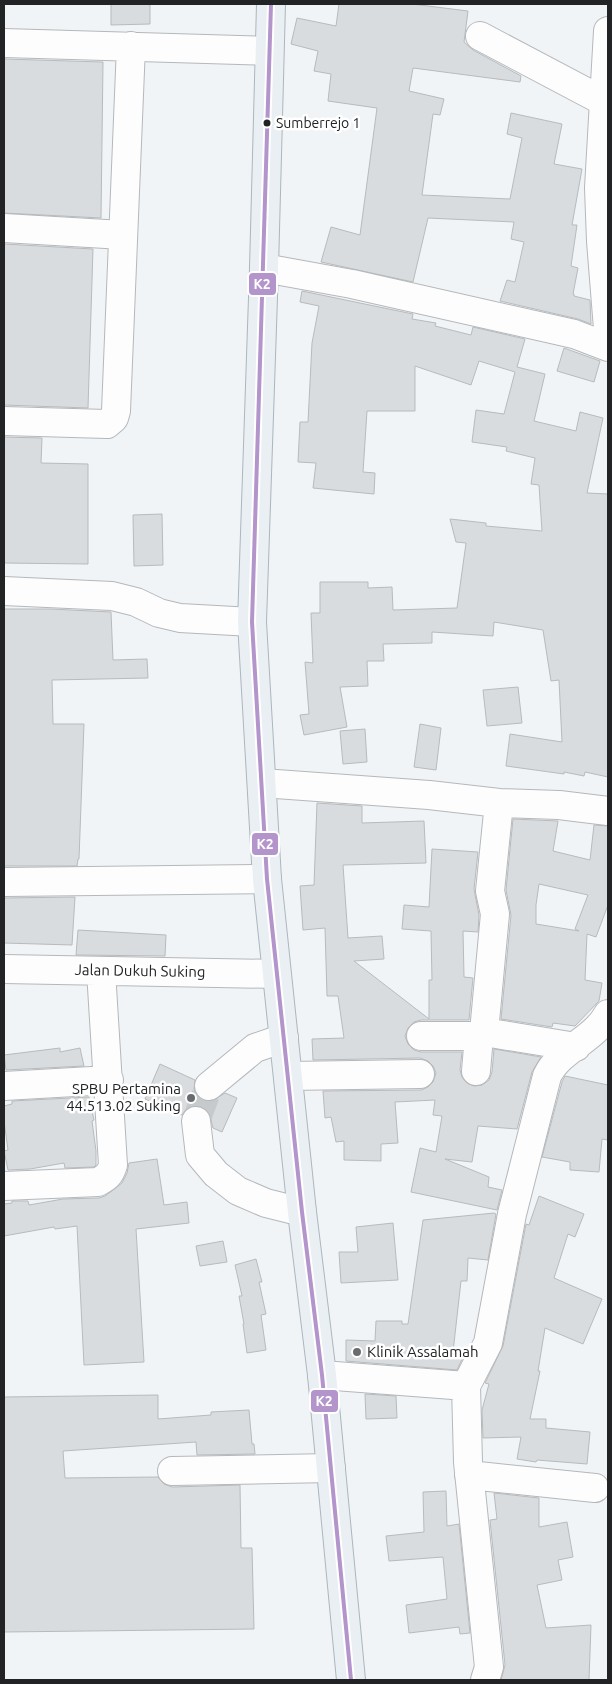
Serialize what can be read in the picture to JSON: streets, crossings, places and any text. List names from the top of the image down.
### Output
{
  "streets": {
    "street": ["Jalan Dukuh Suking"]
  },
  "places": ["Sumberrejo 1", "SPBU Pertamina 44.513.02 Suking", "Klinik Assalamah"],
  "lines": ["transit line K2"]
}
